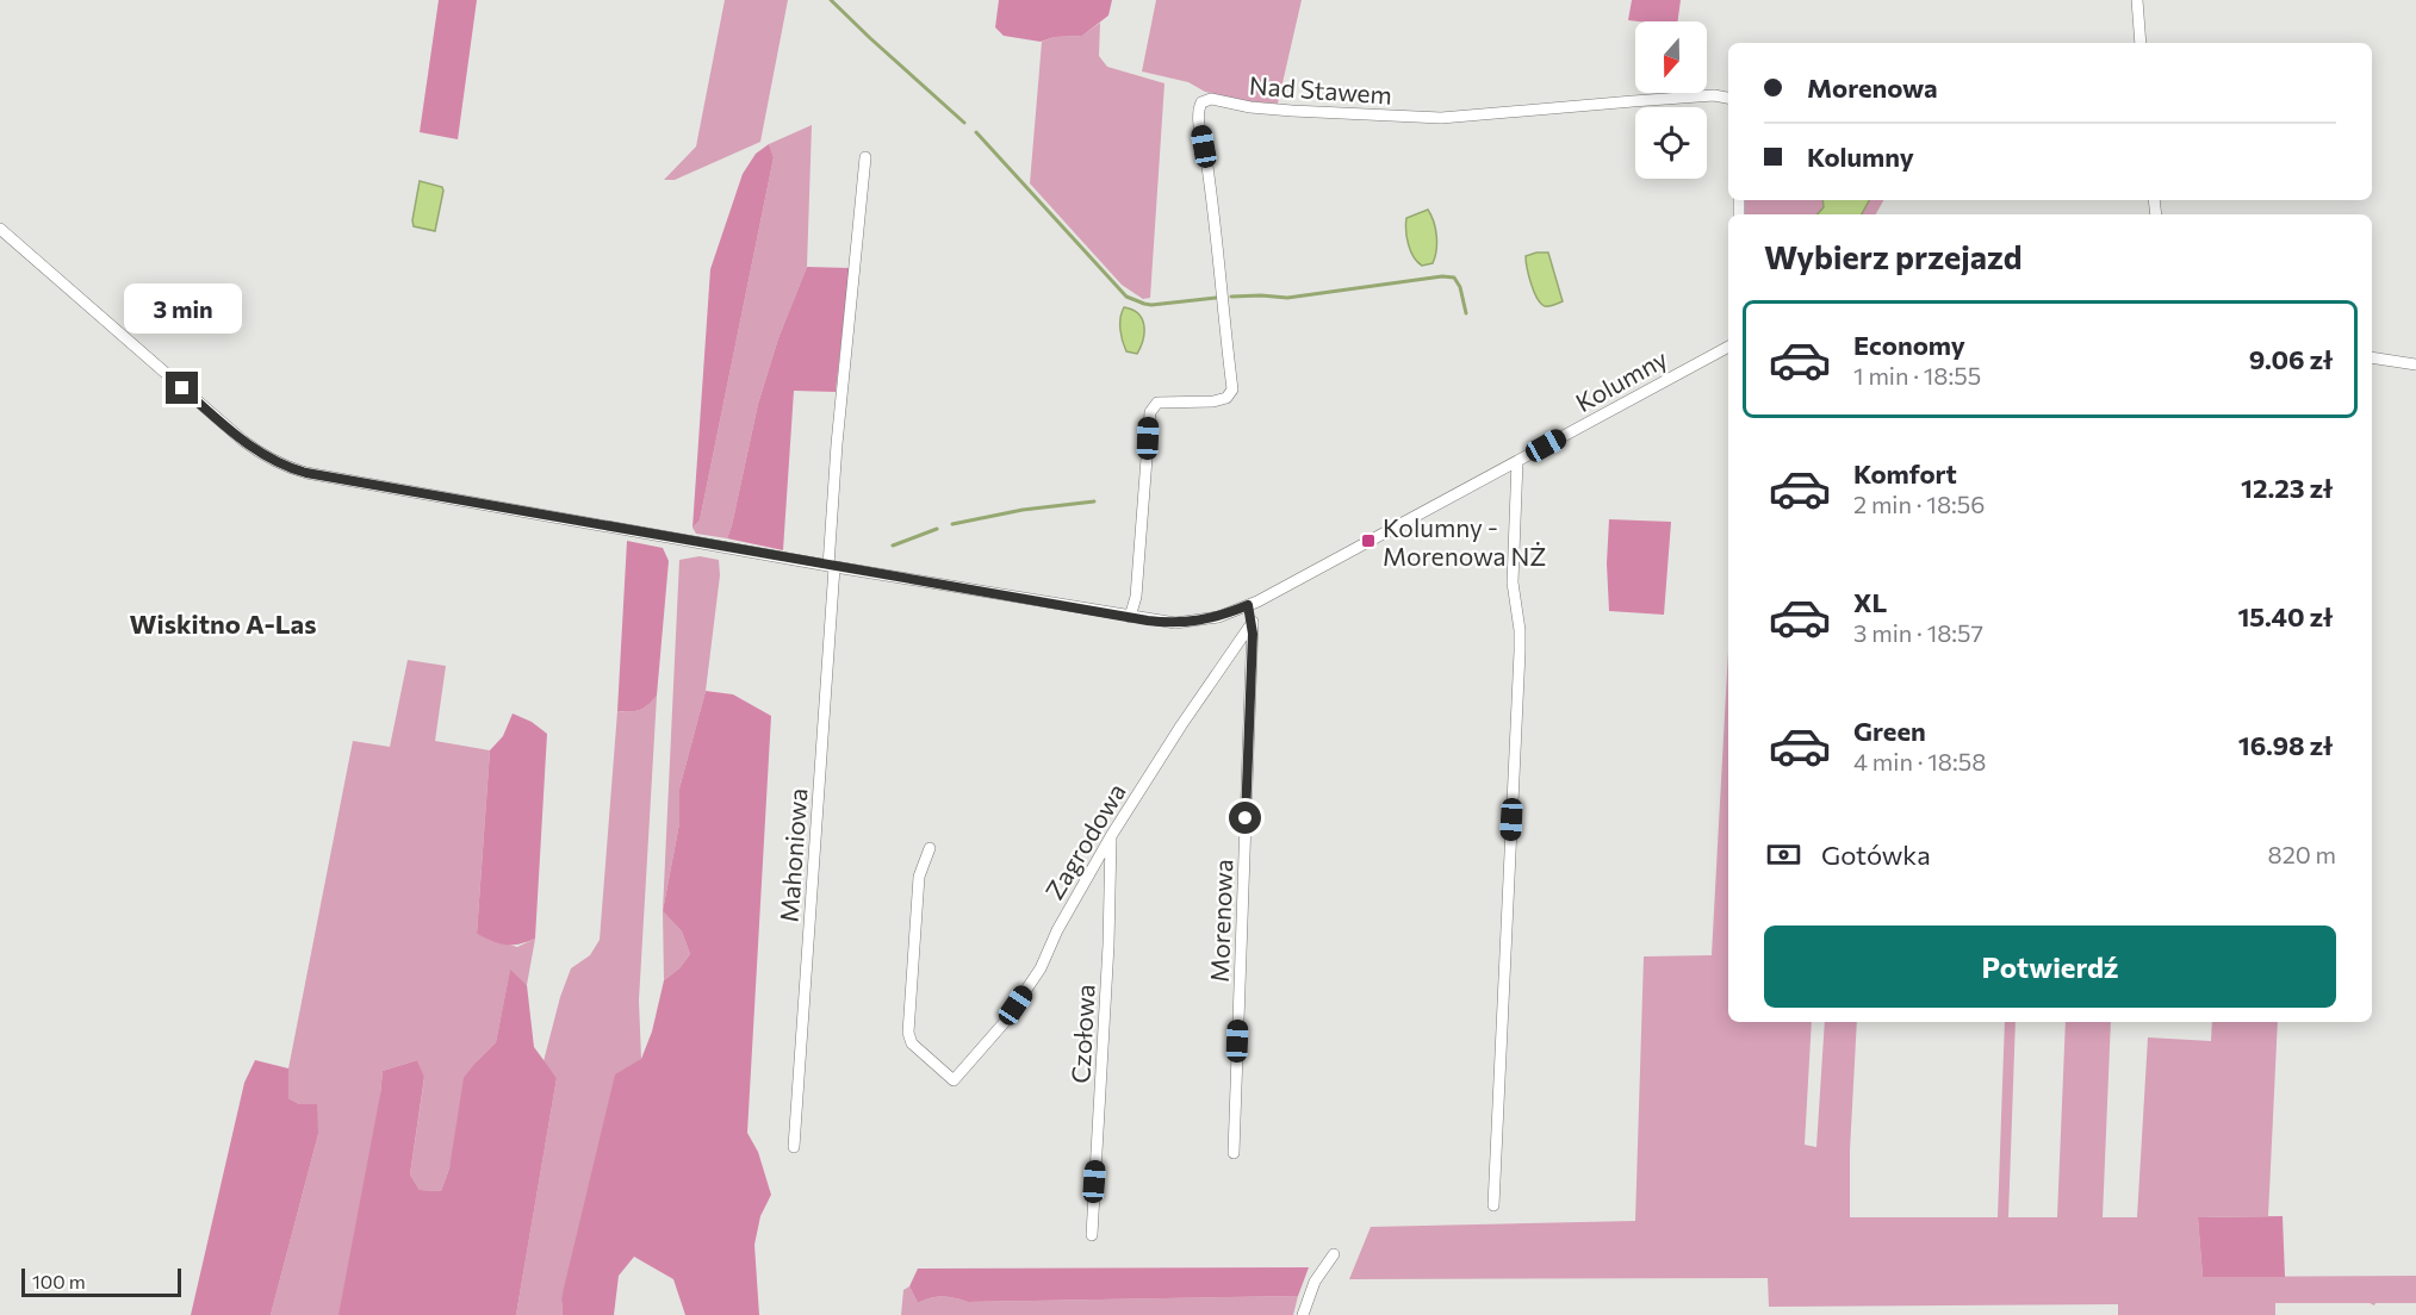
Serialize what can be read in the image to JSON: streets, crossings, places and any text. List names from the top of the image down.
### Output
{
  "streets": {
    "street": [
      "Nad Stawem",
      "Kolumny",
      "Zagrodowa",
      "Mahoniowa",
      "Morenowa",
      "Czołowa"
    ]
  },
  "crossings": [
    ["Nad Stawem", "Kolumny"],
    ["Kolumny", "Mahoniowa"],
    ["Kolumny", "Morenowa"],
    ["Zagrodowa", "Morenowa"],
    ["Zagrodowa", "Czołowa"]
  ],
  "districts": ["Wiskitno A-Las"],
  "places": {
    "transit": ["Kolumny - Morenowa NŻ"]
  },
  "scale_bar": "100 m",
  "north": "bottom",
  "page": {
    "banner": ["Morenowa", "Kolumny"],
    "heading": "Wybierz przejazd",
    "bubble": "3 min",
    "list": [
      {
        "name": "Economy",
        "note": "1 min · 18:55",
        "value": "9.06 zł"
      },
      {
        "name": "Komfort",
        "note": "2 min · 18:56",
        "value": "12.23 zł"
      },
      {
        "name": "XL",
        "note": "3 min · 18:57",
        "value": "15.40 zł"
      },
      {
        "name": "Green",
        "note": "4 min · 18:58",
        "value": "16.98 zł"
      }
    ],
    "pay": ["Gotówka", "820 m"],
    "buttons": "Potwierdź",
    "scale": "100 m"
  }
}
